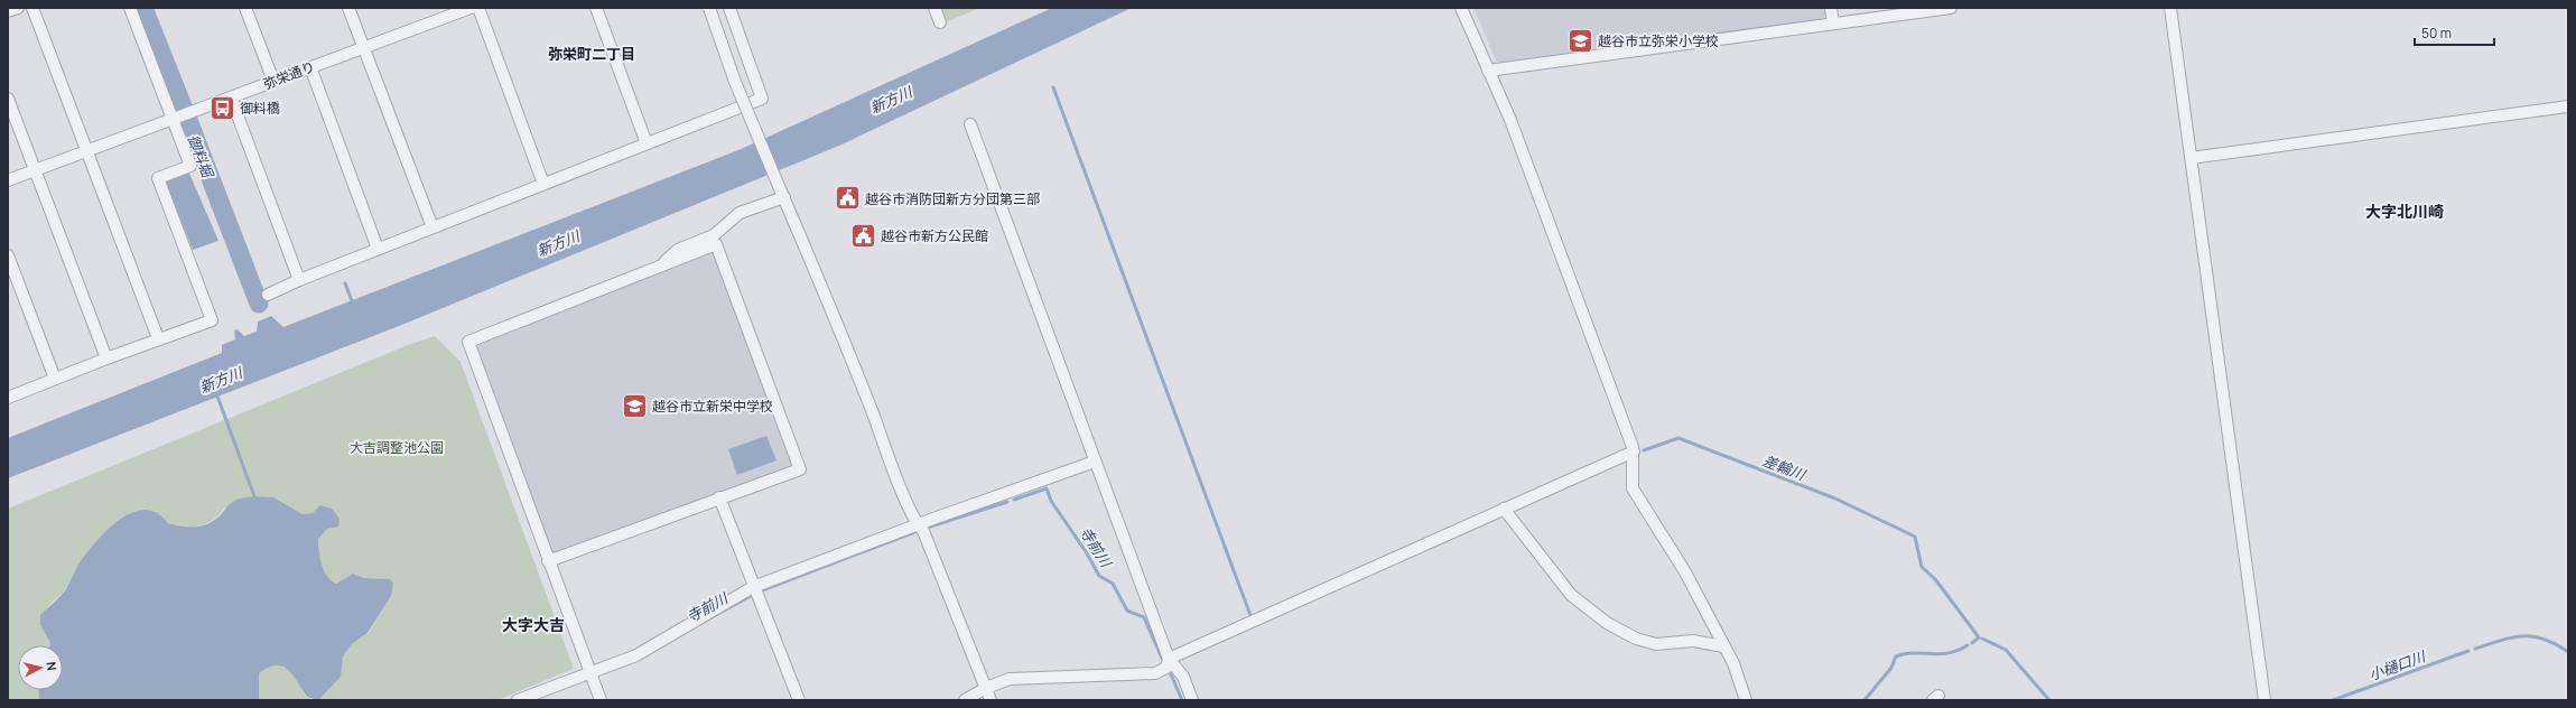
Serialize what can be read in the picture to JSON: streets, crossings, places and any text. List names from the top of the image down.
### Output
{
  "streets": {
    "street": ["弥栄通り"]
  },
  "districts": ["弥栄町二丁目", "大字北川崎", "大字大吉"],
  "water": [
    "新方川",
    "御料堀",
    "差輪川",
    "寺前川",
    "小樋口川"
  ],
  "parks": ["大吉調整池公園"],
  "places": {
    "school or university": ["越谷市立弥栄小学校", "越谷市立新栄中学校"],
    "bus stop": ["御料橋"],
    "public building": ["越谷市消防団新方分団第三部", "越谷市新方公民館"]
  },
  "scale_bar": "50 m",
  "north": "right"
}
